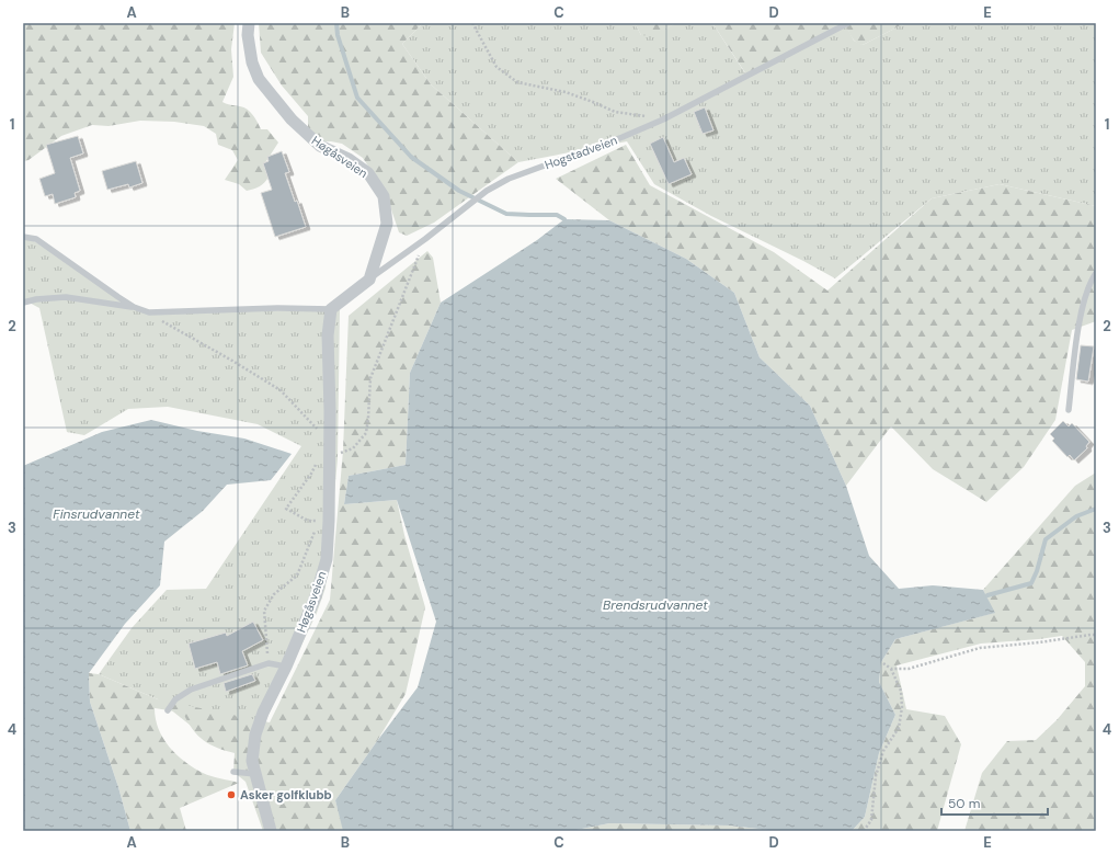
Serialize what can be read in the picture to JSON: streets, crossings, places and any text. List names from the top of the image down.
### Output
{
  "streets": {
    "street": ["Hogstadveien", "Høgåsveien"]
  },
  "crossings": [
    ["Hogstadveien", "Høgåsveien"]
  ],
  "water": ["Finsrudvannet", "Brendsrudvannet"],
  "places": ["Asker golfklubb"],
  "scale_bar": "50 m",
  "grid": {
    "columns": [
      "A",
      "B",
      "C",
      "D",
      "E"
    ],
    "rows": [
      "1",
      "2",
      "3",
      "4"
    ]
  }
}
